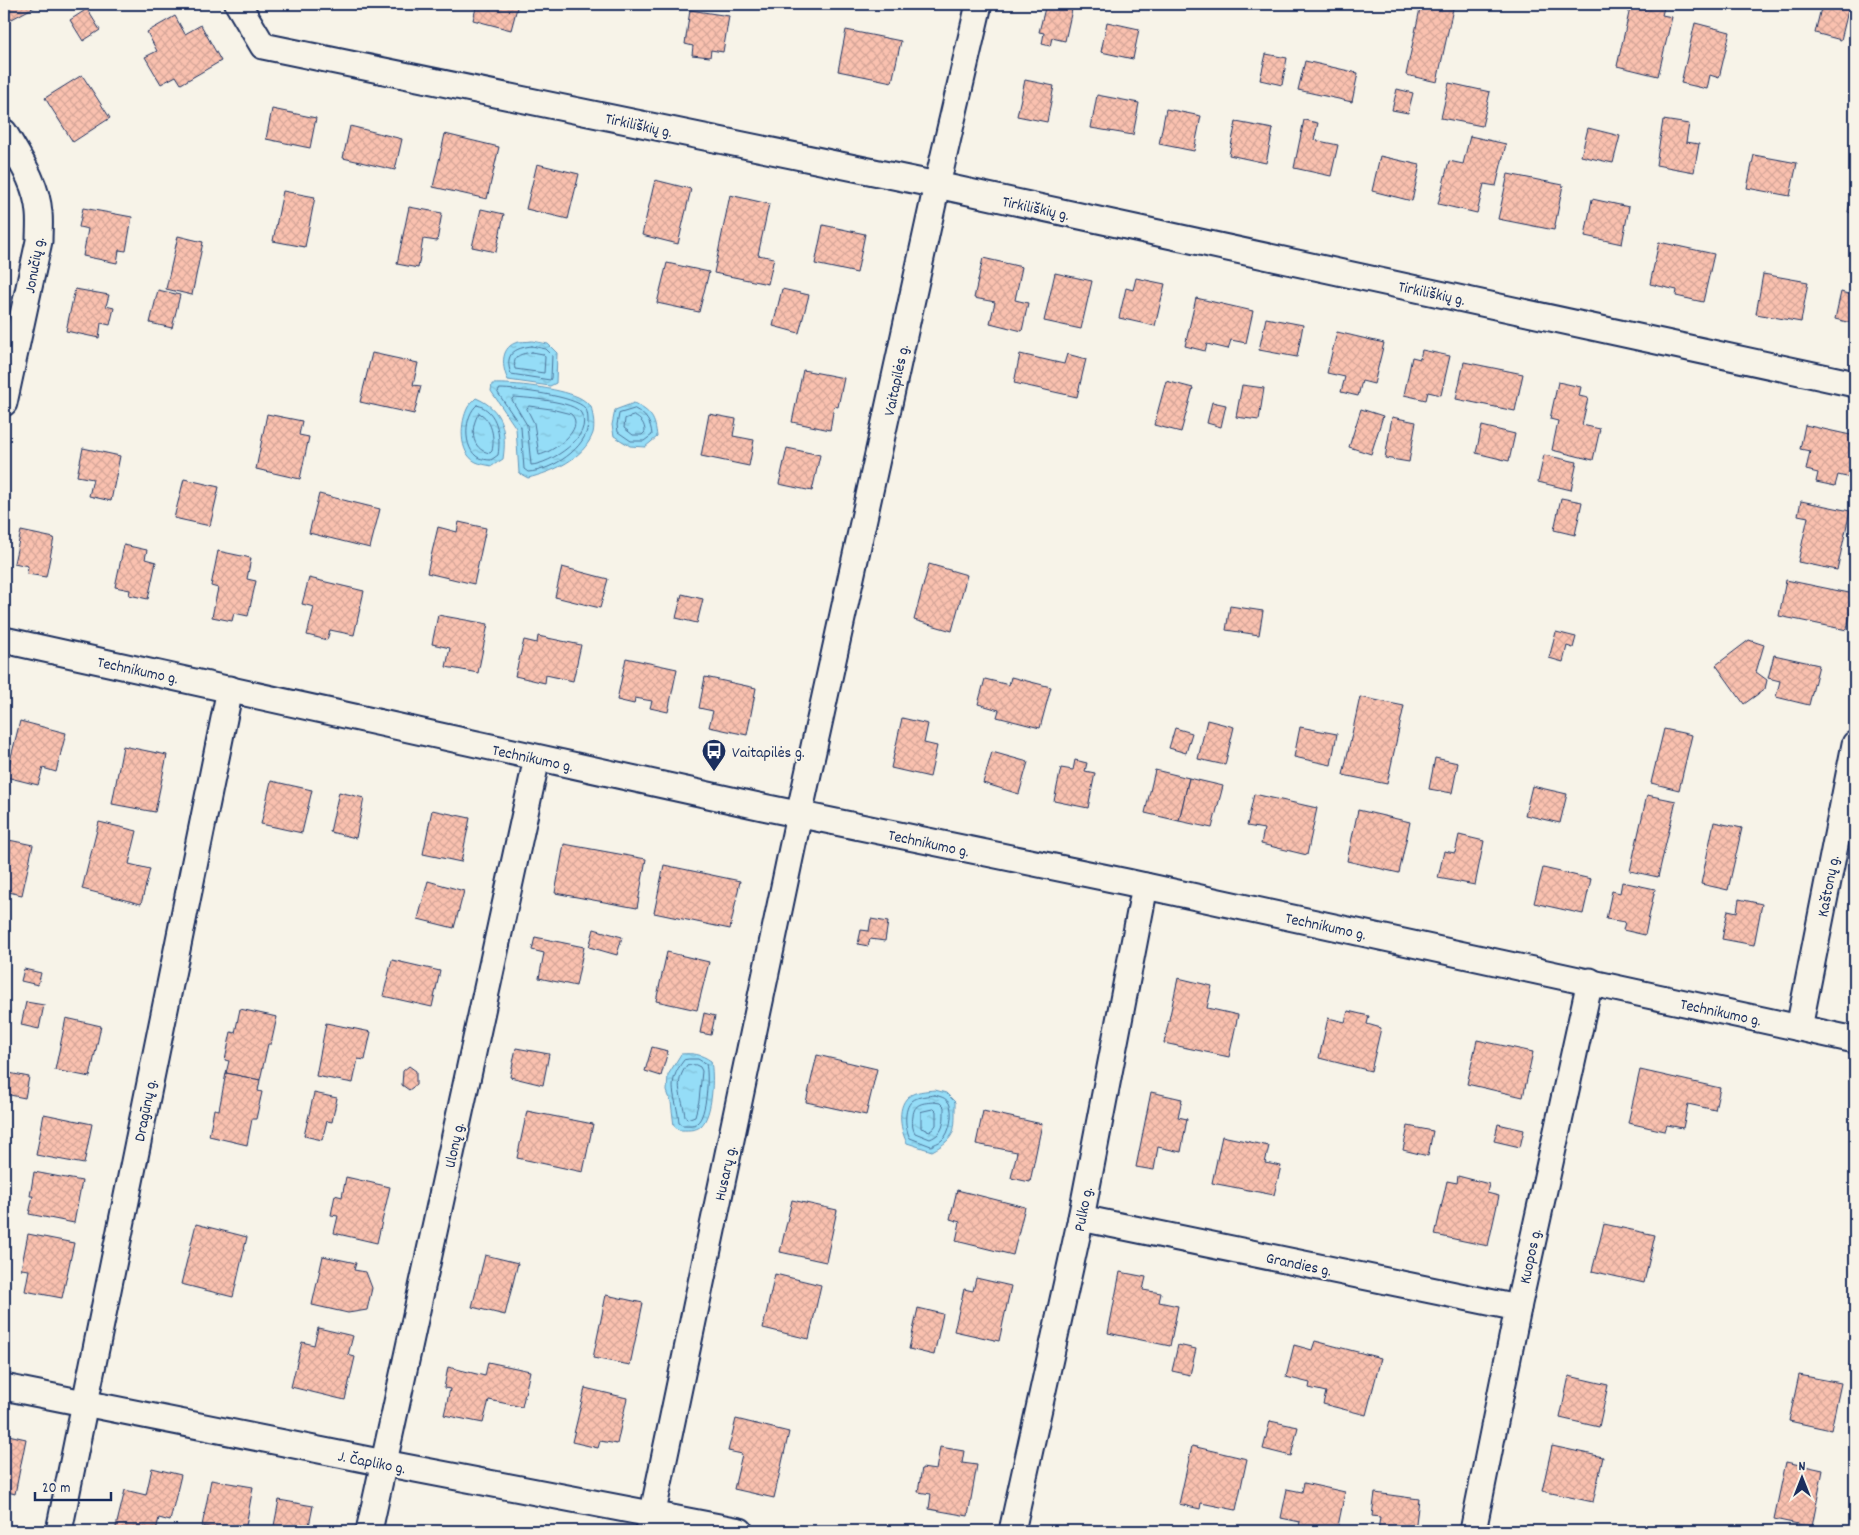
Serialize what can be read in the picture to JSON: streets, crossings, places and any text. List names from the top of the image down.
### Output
{
  "streets": {
    "street": [
      "Tirkiliškių g.",
      "Jonučių g.",
      "Vaitapilės g.",
      "Technikumo g.",
      "Kaštonų g.",
      "Dragūnų g.",
      "Ulonų g.",
      "Husarų g.",
      "Pulko g.",
      "Kuopos g.",
      "Grandies g.",
      "J. Čapliko g."
    ]
  },
  "crossings": [
    ["Tirkiliškių g.", "Vaitapilės g."],
    ["Vaitapilės g.", "Technikumo g."],
    ["Vaitapilės g.", "Husarų g."],
    ["Technikumo g.", "Kaštonų g."],
    ["Technikumo g.", "Dragūnų g."],
    ["Technikumo g.", "Ulonų g."],
    ["Technikumo g.", "Husarų g."],
    ["Technikumo g.", "Pulko g."],
    ["Technikumo g.", "Kuopos g."],
    ["Dragūnų g.", "J. Čapliko g."],
    ["Ulonų g.", "J. Čapliko g."],
    ["Husarų g.", "J. Čapliko g."],
    ["Pulko g.", "Grandies g."],
    ["Kuopos g.", "Grandies g."]
  ],
  "places": {
    "bus stop": ["Vaitapilės g."]
  },
  "scale_bar": "20 m",
  "north": "top"
}
